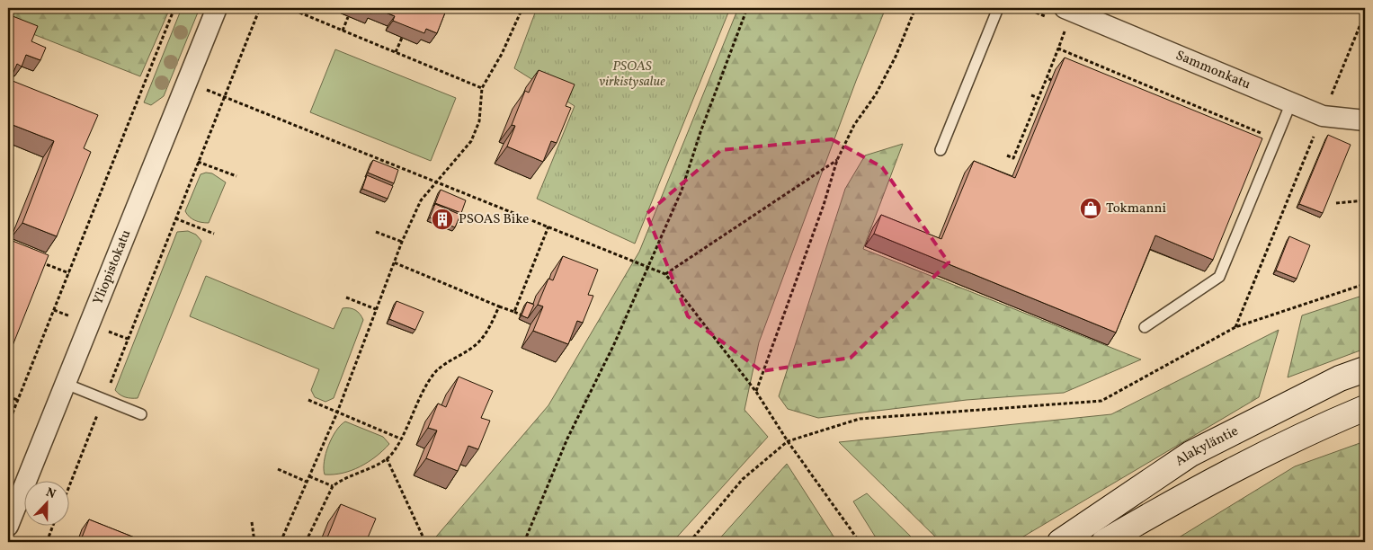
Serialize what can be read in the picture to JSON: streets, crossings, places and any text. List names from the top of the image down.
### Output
{
  "streets": {
    "main road": ["Alakyläntie"],
    "street": ["Sammonkatu", "Yliopistokatu"]
  },
  "parks": ["PSOAS virkistysalue"],
  "places": {
    "shop": ["Tokmanni"],
    "building": ["PSOAS Bike"]
  },
  "north": "top"
}
